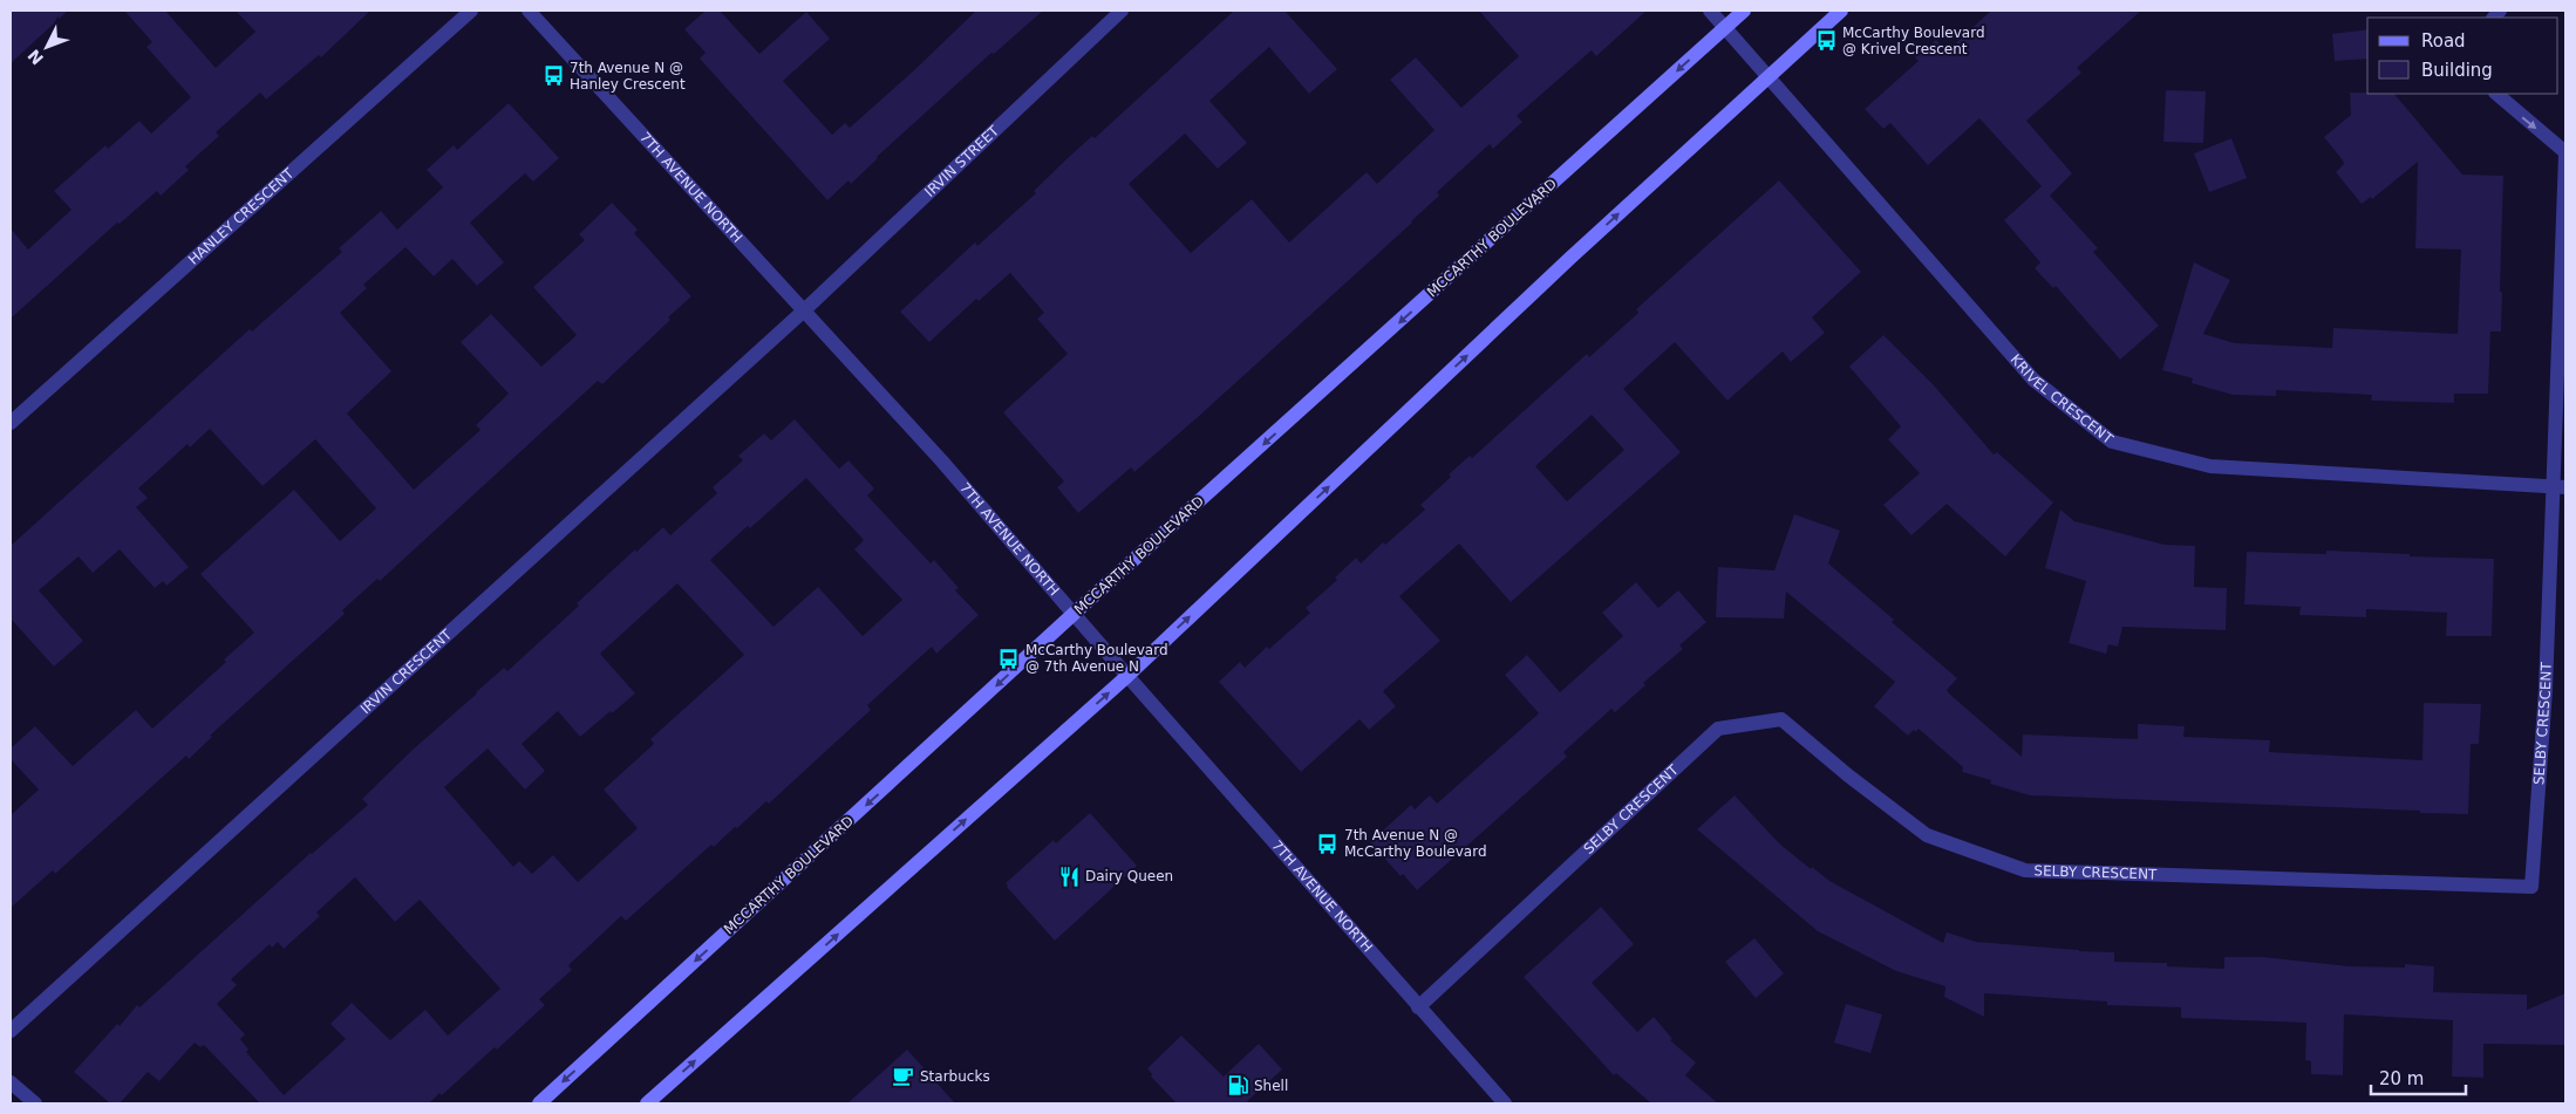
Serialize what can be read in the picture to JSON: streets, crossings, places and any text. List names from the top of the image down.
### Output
{
  "streets": {
    "main road": ["MCCARTHY BOULEVARD"],
    "street": [
      "IRVIN STREET",
      "7TH AVENUE NORTH",
      "HANLEY CRESCENT",
      "KRIVEL CRESCENT",
      "IRVIN CRESCENT",
      "SELBY CRESCENT"
    ]
  },
  "crossings": [
    ["IRVIN STREET", "7TH AVENUE NORTH"],
    ["IRVIN STREET", "IRVIN CRESCENT"],
    ["7TH AVENUE NORTH", "MCCARTHY BOULEVARD"],
    ["7TH AVENUE NORTH", "IRVIN CRESCENT"],
    ["7TH AVENUE NORTH", "SELBY CRESCENT"],
    ["MCCARTHY BOULEVARD", "KRIVEL CRESCENT"],
    ["KRIVEL CRESCENT", "SELBY CRESCENT"]
  ],
  "places": {
    "bus stop": [
      "McCarthy Boulevard @ Krivel Crescent",
      "7th Avenue N @ Hanley Crescent",
      "McCarthy Boulevard @ 7th Avenue N",
      "7th Avenue N @ McCarthy Boulevard"
    ],
    "restaurant": ["Dairy Queen"],
    "cafe": ["Starbucks"],
    "fuel station": ["Shell"]
  },
  "legend": ["Road", "Building"],
  "scale_bar": "20 m",
  "north": "bottom left"
}
